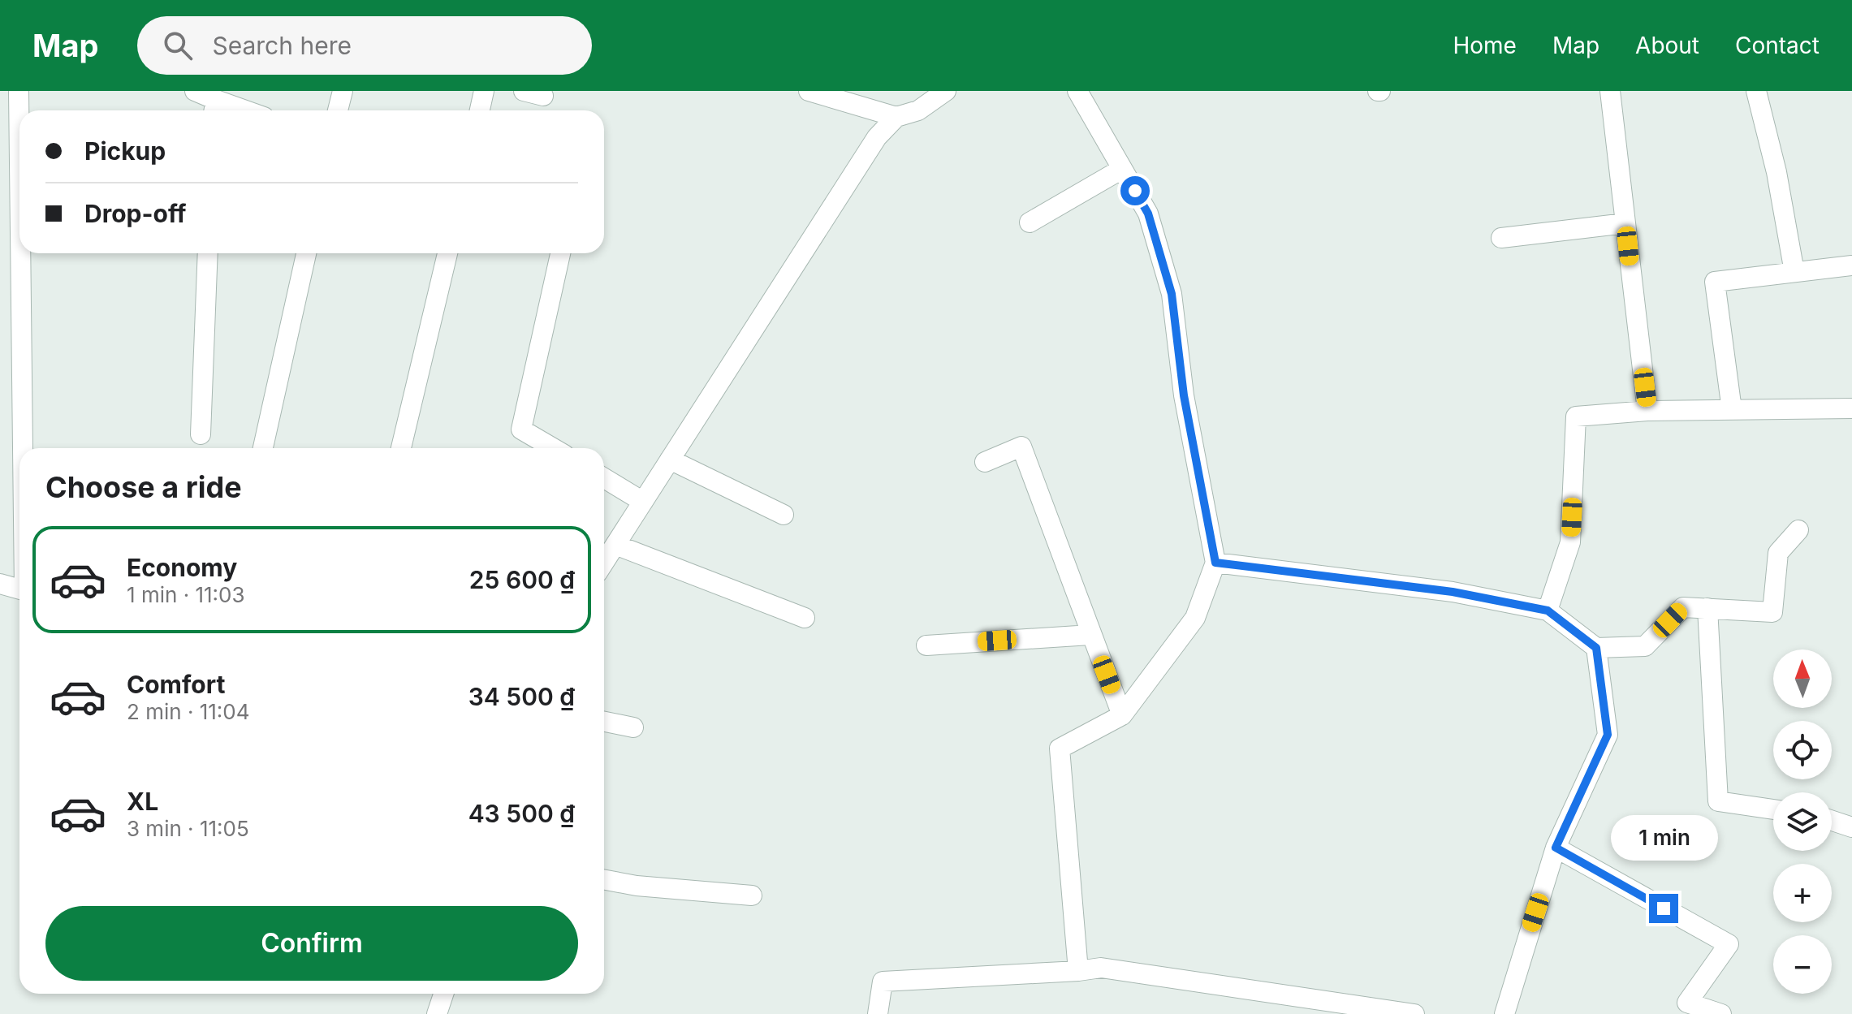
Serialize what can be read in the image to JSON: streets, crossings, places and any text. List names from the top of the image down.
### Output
{
  "north": "top",
  "page": {
    "header": "Map",
    "search": "Search here",
    "nav": [
      "Home",
      "Map",
      "About",
      "Contact"
    ],
    "banner": ["Pickup", "Drop-off"],
    "heading": "Choose a ride",
    "list": [
      {
        "name": "Economy",
        "note": "1 min · 11:03",
        "value": "25 600 ₫"
      },
      {
        "name": "Comfort",
        "note": "2 min · 11:04",
        "value": "34 500 ₫"
      },
      {
        "name": "XL",
        "note": "3 min · 11:05",
        "value": "43 500 ₫"
      }
    ],
    "map_buttons": ["+", "−"],
    "bubble": "1 min",
    "buttons": "Confirm"
  }
}
